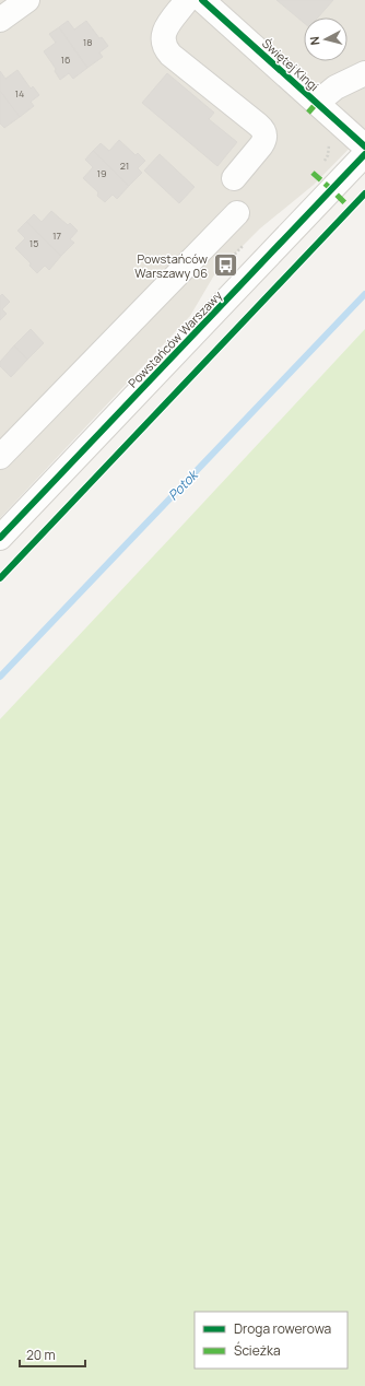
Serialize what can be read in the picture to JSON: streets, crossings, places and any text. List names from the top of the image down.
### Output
{
  "streets": {
    "street": ["Świętej Kingi", "Powstańców Warszawy"]
  },
  "water": ["Potok"],
  "places": {
    "bus stop": ["Powstańców Warszawy 06"]
  },
  "house_numbers": [
    "18",
    "16",
    "14",
    "21",
    "19",
    "17",
    "15"
  ],
  "legend": ["Droga rowerowa", "Ścieżka"],
  "scale_bar": "20 m",
  "north": "left"
}
